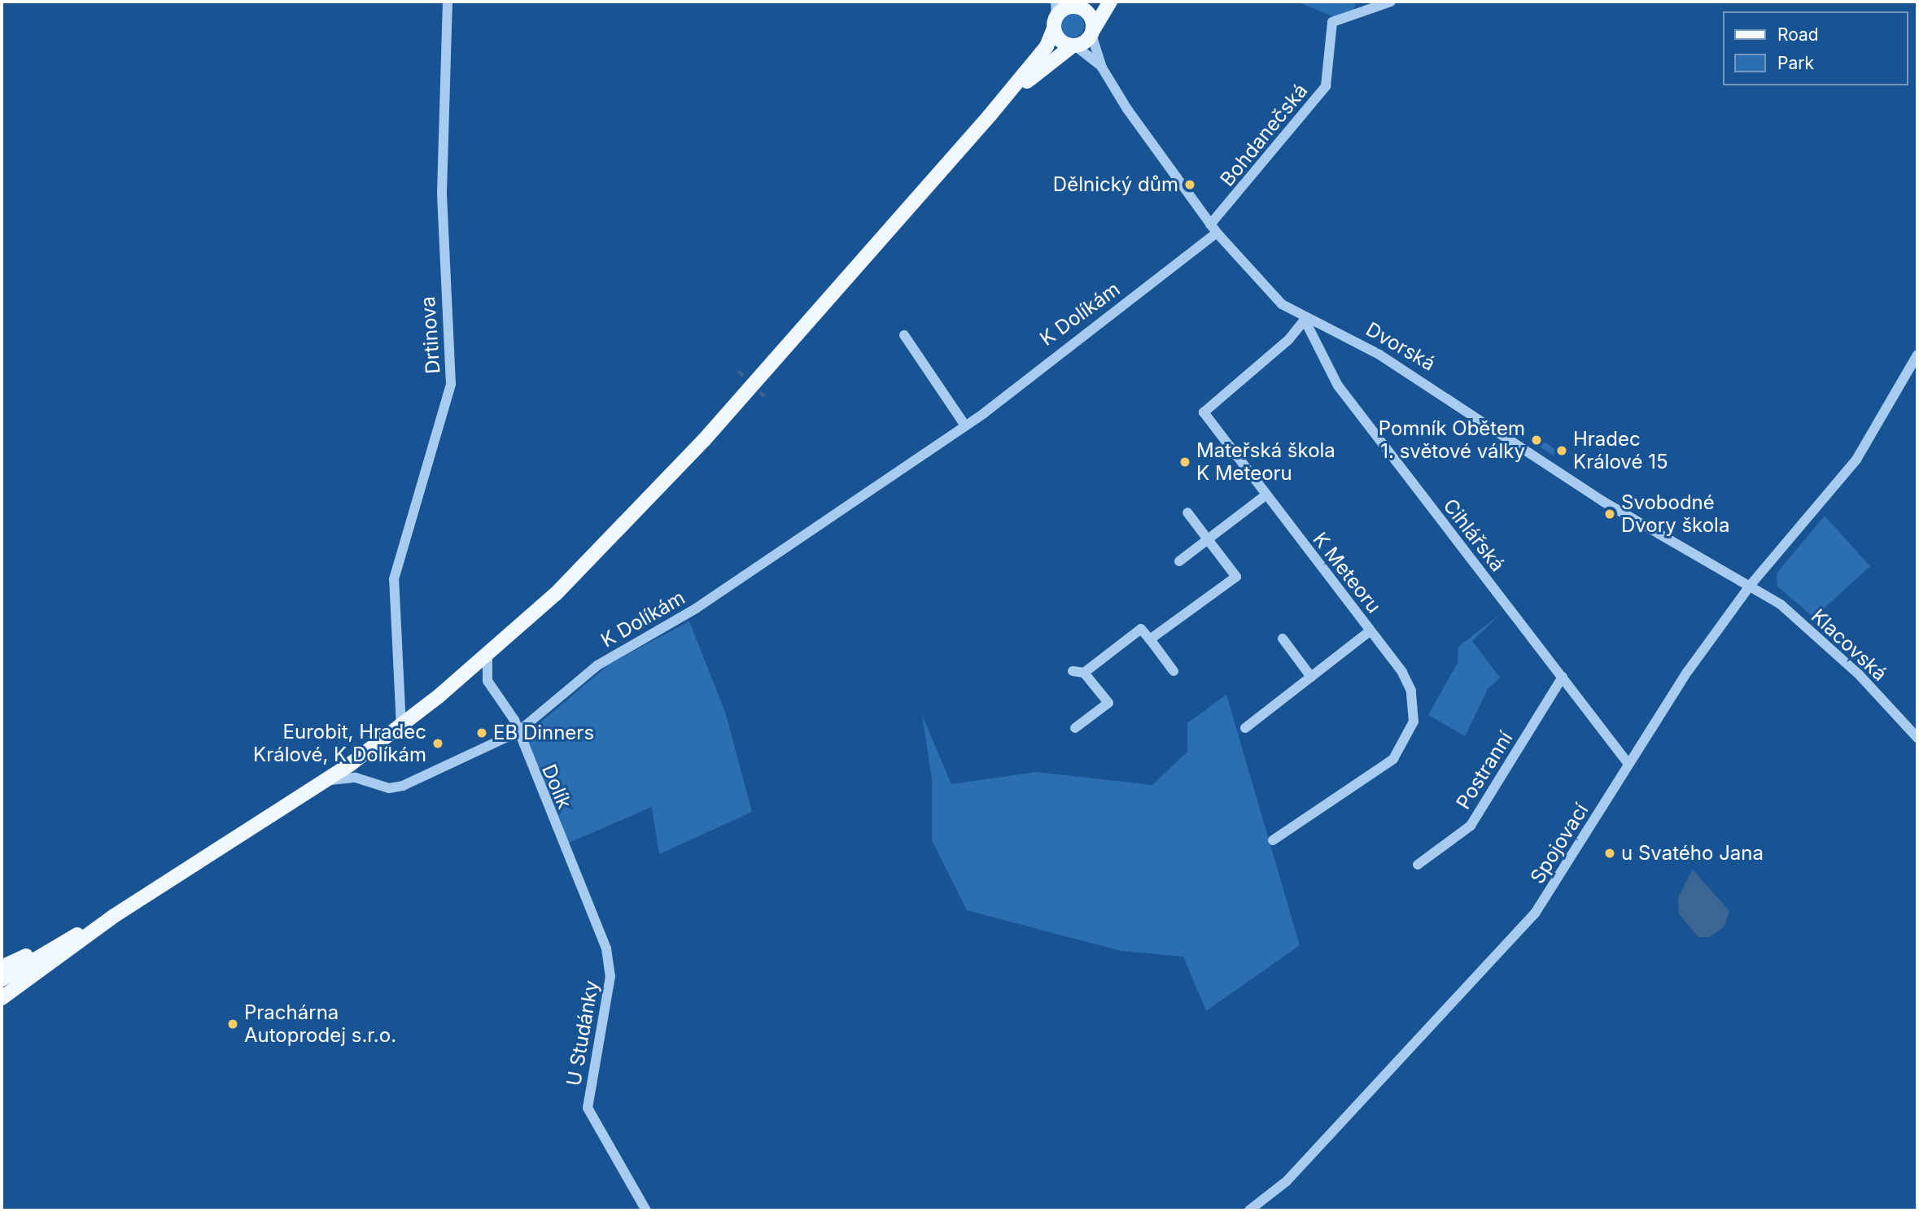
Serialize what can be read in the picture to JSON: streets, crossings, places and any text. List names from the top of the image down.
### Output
{
  "streets": {
    "main road": ["Dvorská"],
    "street": [
      "Bohdanečská",
      "K Dolíkám",
      "Drtinova",
      "Cihlářská",
      "K Meteoru",
      "Klacovská",
      "Postranní",
      "Dolík",
      "Spojovací",
      "U Studánky"
    ]
  },
  "crossings": [
    ["Bohdanečská", "K Dolíkám"],
    ["Bohdanečská", "Dvorská"],
    ["K Dolíkám", "Dvorská"],
    ["K Dolíkám", "Dolík"],
    ["Dvorská", "Cihlářská"],
    ["Dvorská", "K Meteoru"],
    ["Dvorská", "Klacovská"],
    ["Dvorská", "Spojovací"],
    ["Cihlářská", "K Meteoru"],
    ["Cihlářská", "Postranní"],
    ["Cihlářská", "Spojovací"],
    ["Klacovská", "Spojovací"],
    ["Dolík", "U Studánky"]
  ],
  "places": [
    "Dělnický dům",
    "Pomník Obětem 1. světové války",
    "Hradec Králové 15",
    "Mateřská škola K Meteoru",
    "Svobodné Dvory škola",
    "EB Dinners",
    "Eurobit, Hradec Králové, K Dolíkám",
    "u Svatého Jana",
    "Prachárna Autoprodej s.r.o."
  ],
  "legend": ["Road", "Park"]
}
